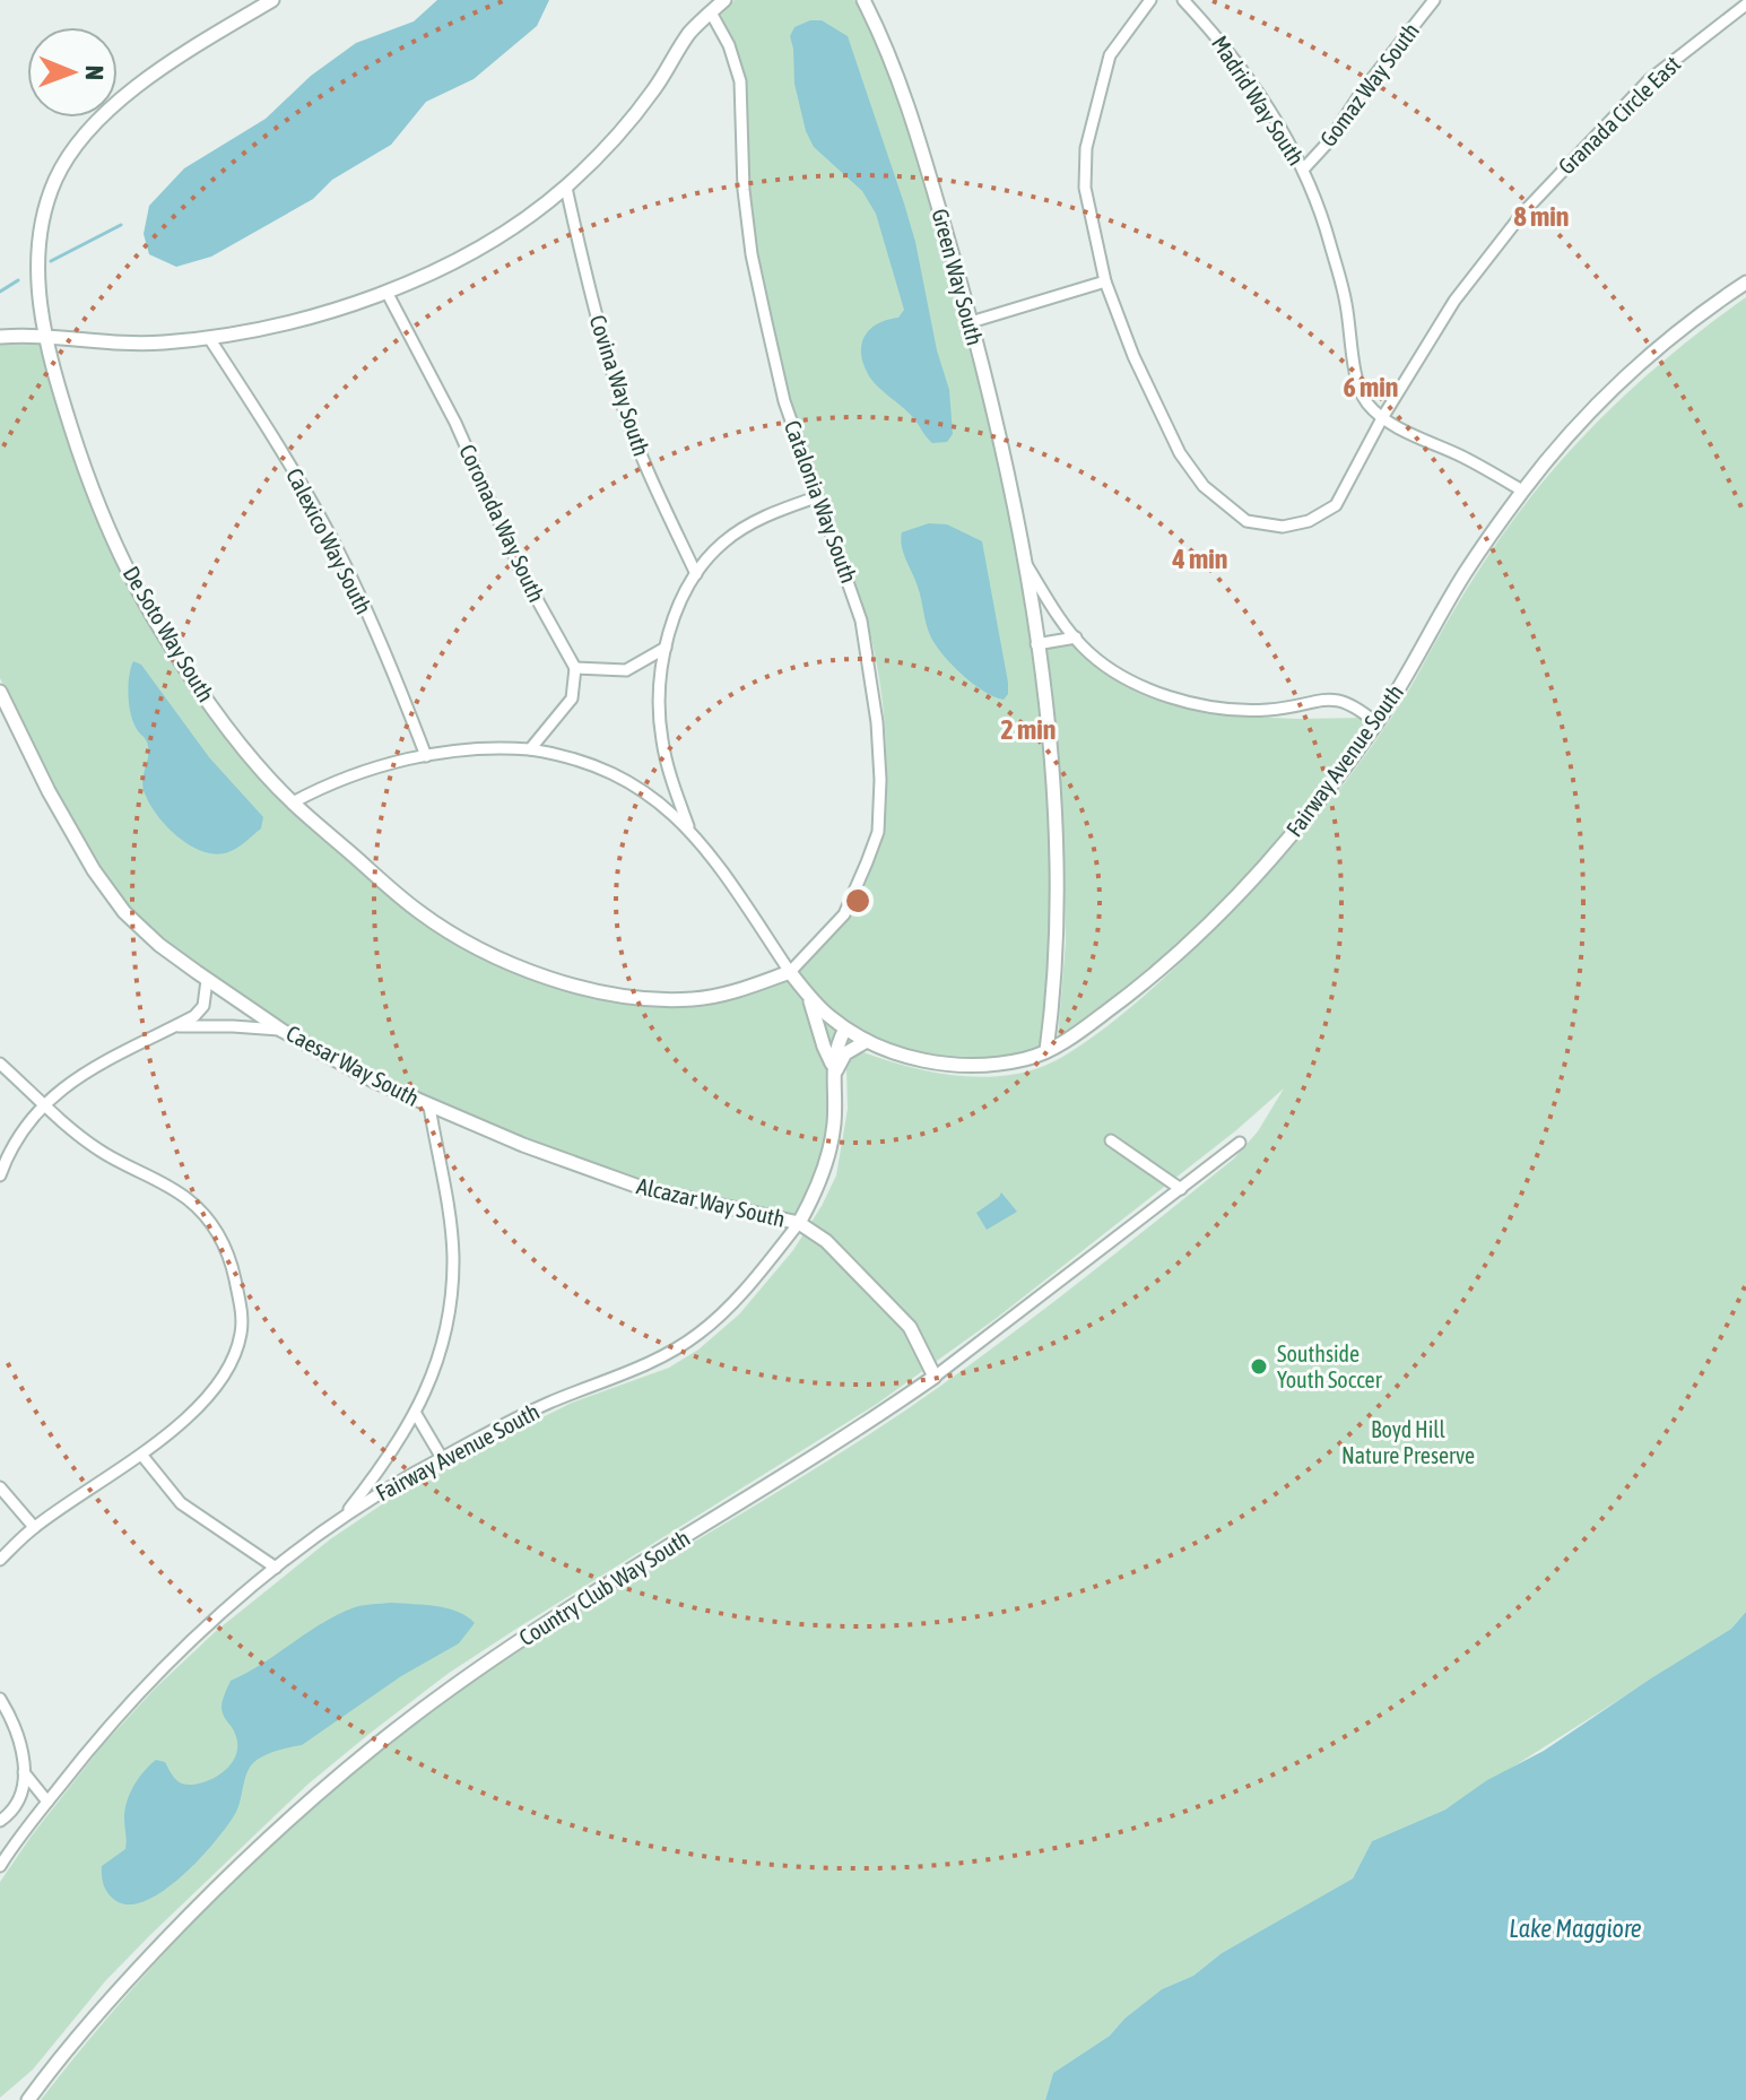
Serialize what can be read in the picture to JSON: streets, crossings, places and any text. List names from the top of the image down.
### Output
{
  "streets": {
    "street": [
      "Gomaz Way South",
      "Madrid Way South",
      "Granada Circle East",
      "Green Way South",
      "Covina Way South",
      "Catalonia Way South",
      "Coronada Way South",
      "Calexico Way South",
      "De Soto Way South",
      "Fairway Avenue South",
      "Caesar Way South",
      "Alcazar Way South",
      "Country Club Way South"
    ]
  },
  "crossings": [
    ["Gomaz Way South", "Madrid Way South"],
    ["Madrid Way South", "Granada Circle East"],
    ["Green Way South", "Fairway Avenue South"],
    ["Catalonia Way South", "De Soto Way South"],
    ["Catalonia Way South", "Fairway Avenue South"],
    ["De Soto Way South", "Fairway Avenue South"],
    ["Fairway Avenue South", "Caesar Way South"],
    ["Fairway Avenue South", "Alcazar Way South"],
    ["Caesar Way South", "Alcazar Way South"],
    ["Alcazar Way South", "Country Club Way South"]
  ],
  "water": ["Lake Maggiore"],
  "parks": ["Boyd Hill Nature Preserve"],
  "places": ["Southside Youth Soccer"],
  "north": "right",
  "rings": [
    "8 min",
    "6 min",
    "4 min",
    "2 min"
  ]
}
